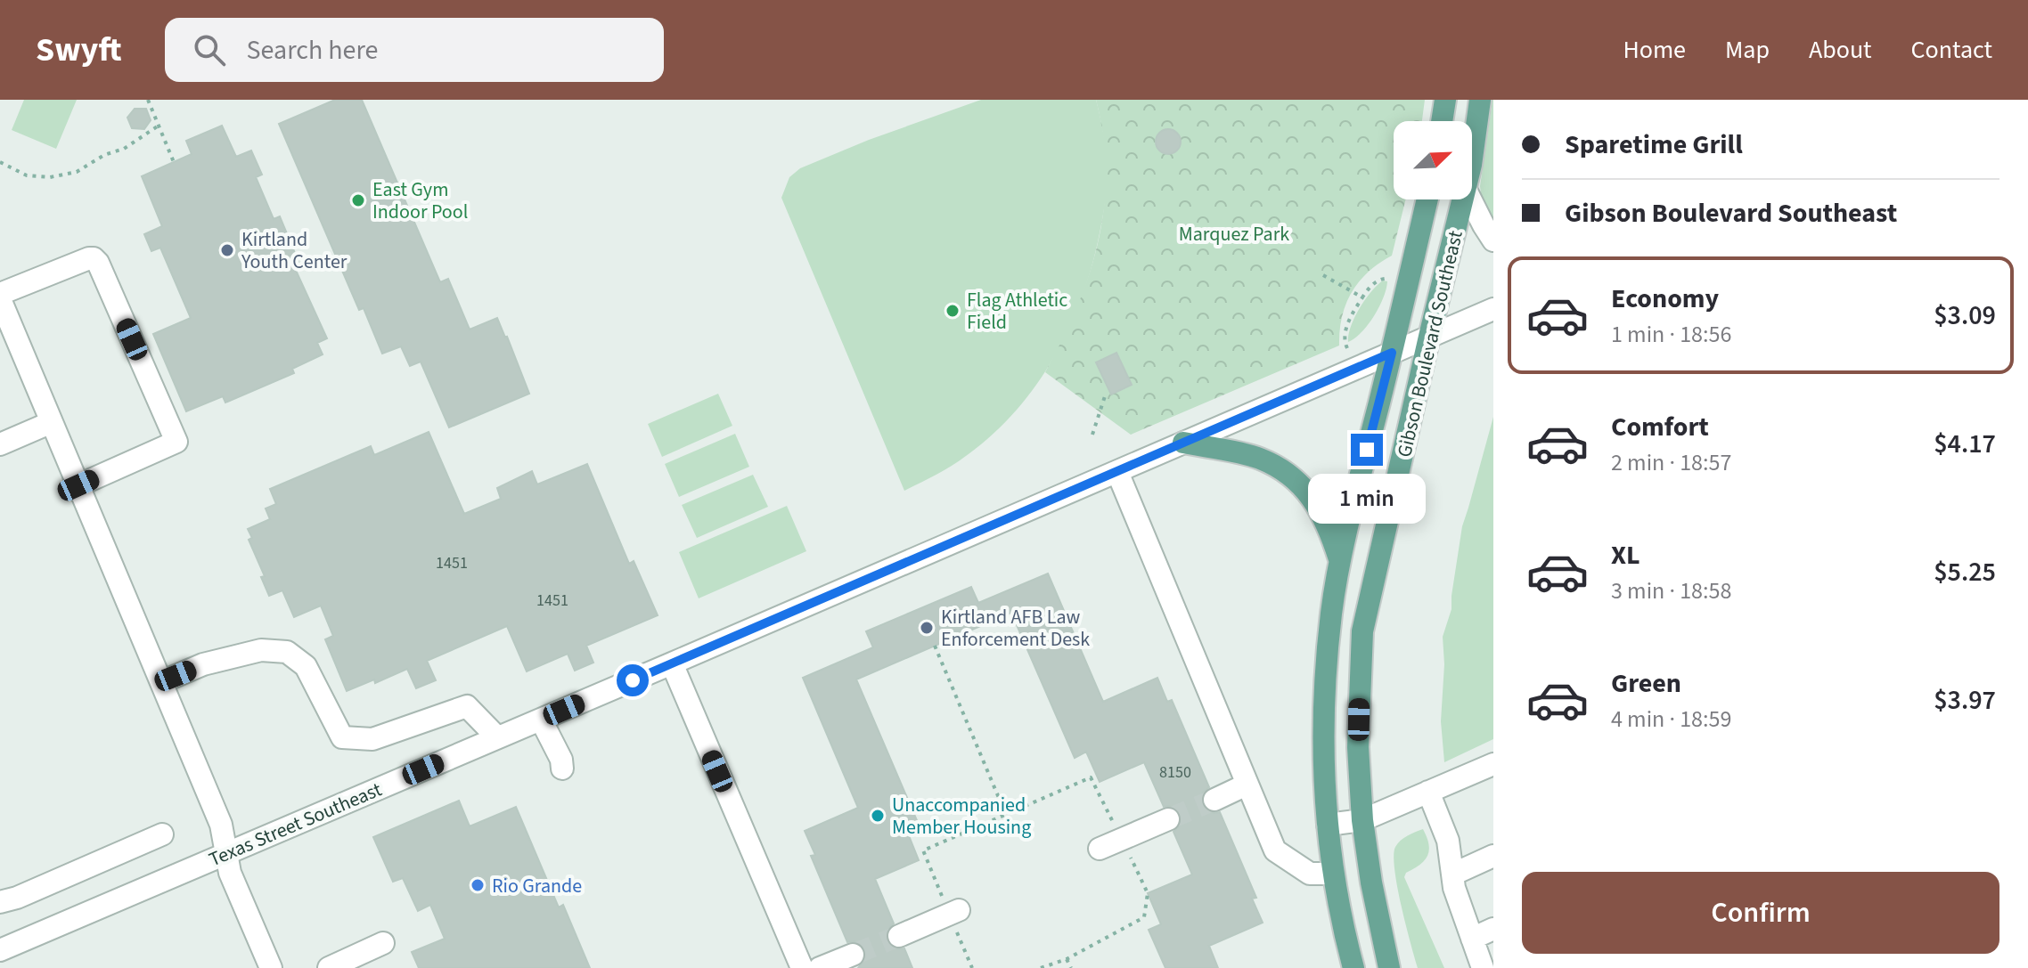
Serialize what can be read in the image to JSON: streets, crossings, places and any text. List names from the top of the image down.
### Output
{
  "streets": {
    "main road": ["Gibson Boulevard Southeast"],
    "street": ["Texas Street Southeast"]
  },
  "crossings": [
    ["Gibson Boulevard Southeast", "Texas Street Southeast"]
  ],
  "parks": ["Marquez Park"],
  "places": [
    "East Gym Indoor Pool",
    "Kirtland Youth Center",
    "Flag Athletic Field",
    "Kirtland AFB Law Enforcement Desk",
    "Unaccompanied Member Housing",
    "Rio Grande"
  ],
  "house_numbers": ["1451", "1451", "8150"],
  "north": "top right",
  "page": {
    "header": "Swyft",
    "search": "Search here",
    "nav": [
      "Home",
      "Map",
      "About",
      "Contact"
    ],
    "banner": ["Sparetime Grill", "Gibson Boulevard Southeast"],
    "list": [
      {
        "name": "Economy",
        "note": "1 min · 18:56",
        "value": "$3.09"
      },
      {
        "name": "Comfort",
        "note": "2 min · 18:57",
        "value": "$4.17"
      },
      {
        "name": "XL",
        "note": "3 min · 18:58",
        "value": "$5.25"
      },
      {
        "name": "Green",
        "note": "4 min · 18:59",
        "value": "$3.97"
      }
    ],
    "bubble": "1 min",
    "buttons": "Confirm"
  }
}
